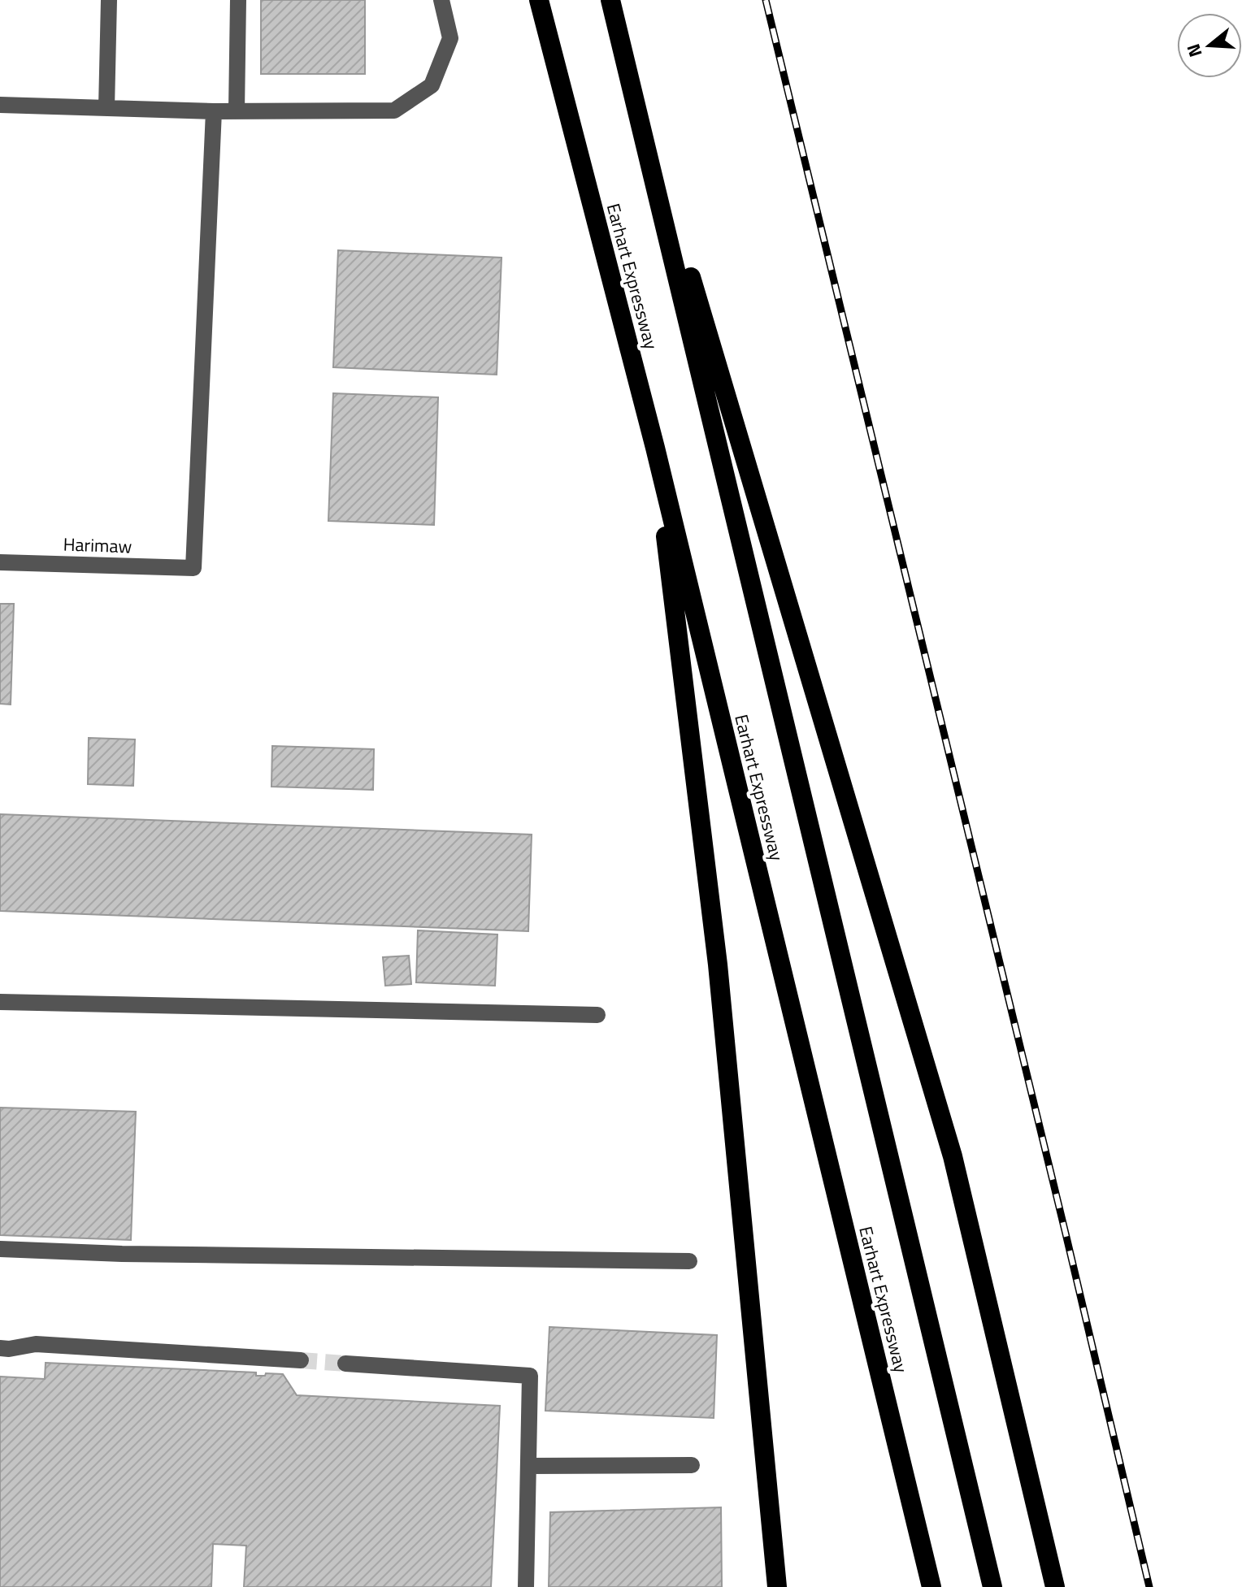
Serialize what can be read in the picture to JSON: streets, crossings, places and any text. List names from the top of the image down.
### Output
{
  "streets": {
    "highway": ["Earhart Expressway"],
    "street": ["Harimaw"]
  },
  "north": "left"
}
